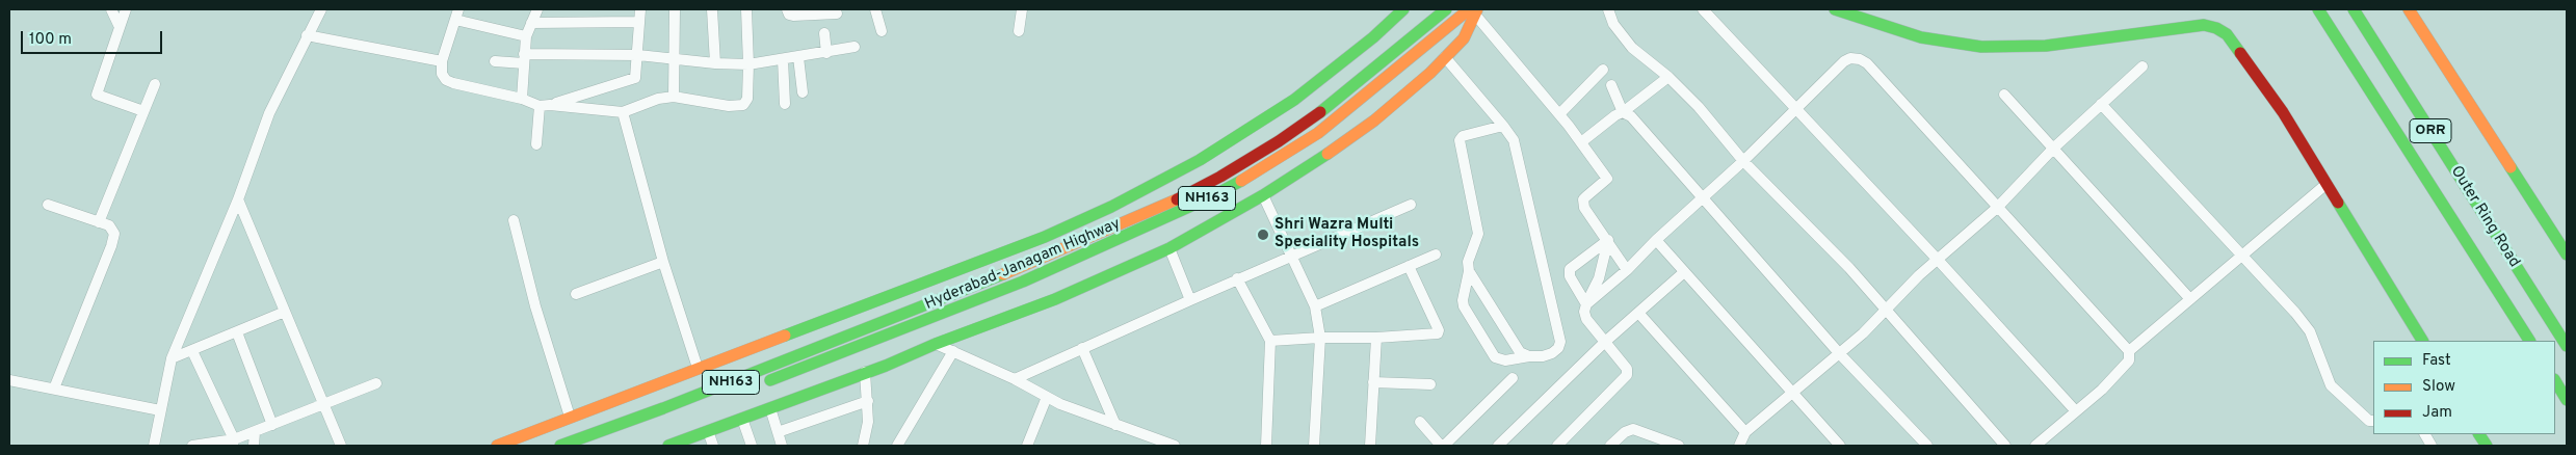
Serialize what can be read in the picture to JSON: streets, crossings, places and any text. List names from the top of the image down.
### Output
{
  "streets": {
    "main road": [
      "ORR",
      "NH163",
      "Outer Ring Road",
      "Hyderabad-Janagam Highway"
    ]
  },
  "places": ["Shri Wazra Multi Speciality Hospitals"],
  "legend": ["Fast", "Slow", "Jam"],
  "scale_bar": "100 m"
}
